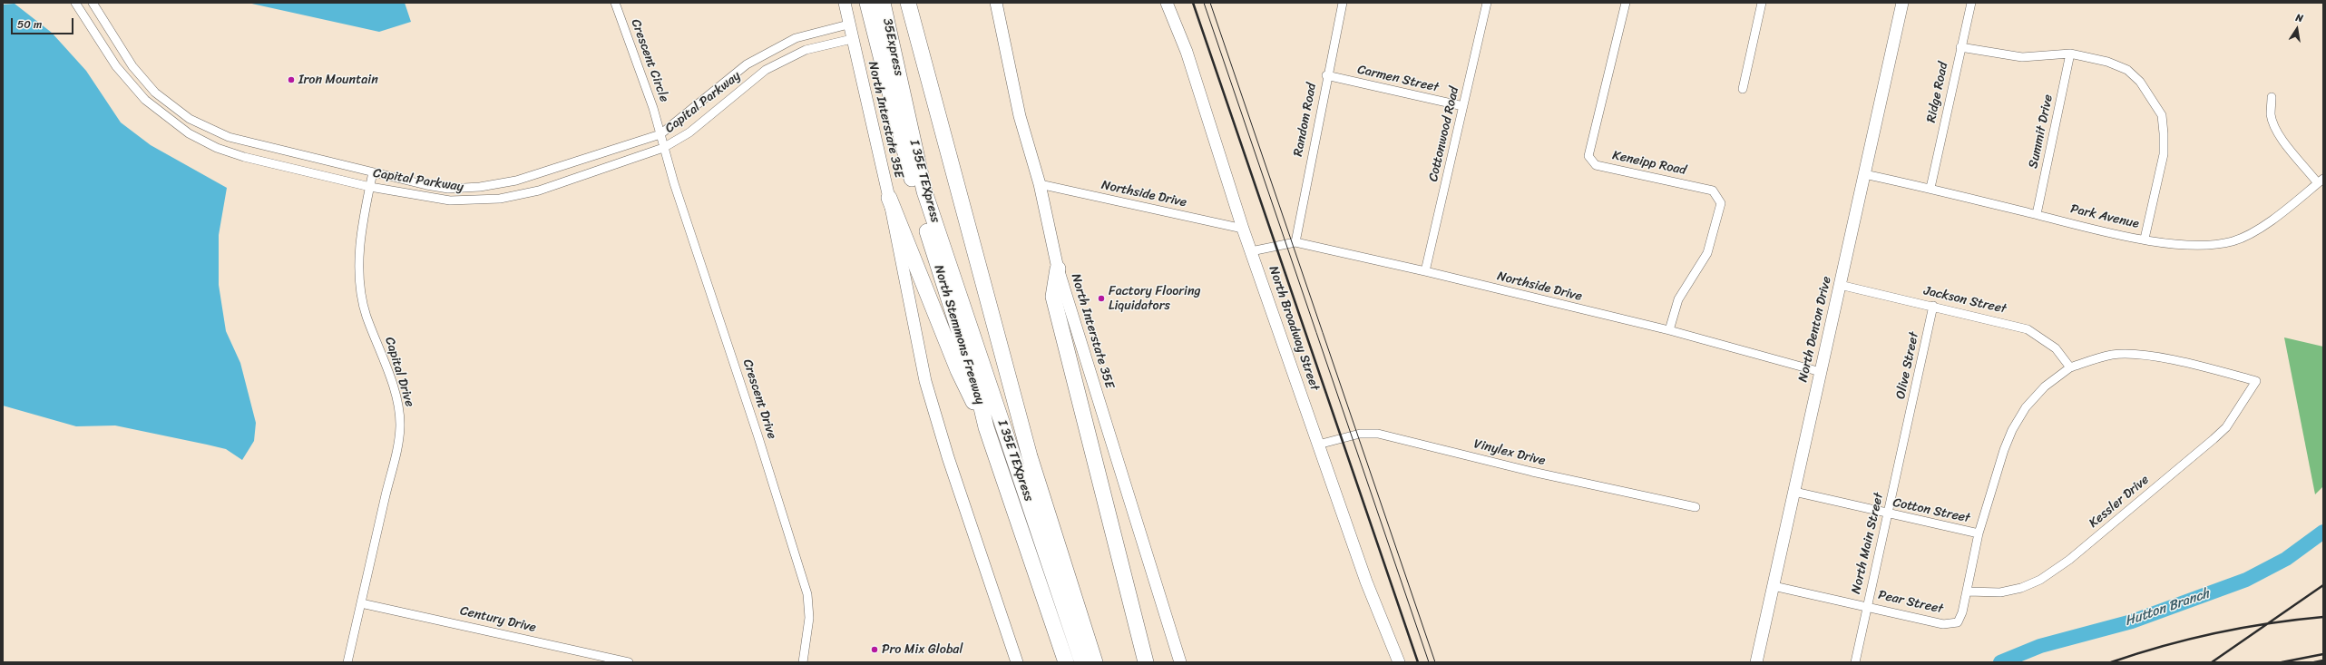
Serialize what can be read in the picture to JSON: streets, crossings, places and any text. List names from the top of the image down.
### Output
{
  "streets": {
    "highway": ["35Express", "I 35E TEXpress", "North Stemmons Freeway"],
    "street": [
      "Crescent Circle",
      "Carmen Street",
      "Ridge Road",
      "Capital Parkway",
      "North Interstate 35E",
      "Random Road",
      "Summit Drive",
      "Cottonwood Road",
      "Keneipp Road",
      "Northside Drive",
      "Park Avenue",
      "Jackson Street",
      "North Broadway Street",
      "North Denton Drive",
      "Olive Street",
      "Capital Drive",
      "Crescent Drive",
      "Vinylex Drive",
      "Kessler Drive",
      "Cotton Street",
      "North Main Street",
      "Pear Street",
      "Century Drive"
    ]
  },
  "crossings": [
    ["35Express", "I 35E TEXpress"],
    ["Crescent Circle", "Capital Parkway"],
    ["Crescent Circle", "Crescent Drive"],
    ["Carmen Street", "Random Road"],
    ["Carmen Street", "Cottonwood Road"],
    ["Ridge Road", "Park Avenue"],
    ["Capital Parkway", "North Interstate 35E"],
    ["Capital Parkway", "Capital Drive"],
    ["Capital Parkway", "Crescent Drive"],
    ["North Interstate 35E", "Northside Drive"],
    ["Random Road", "Northside Drive"],
    ["Summit Drive", "Park Avenue"],
    ["Cottonwood Road", "Northside Drive"],
    ["Keneipp Road", "Northside Drive"],
    ["Northside Drive", "North Broadway Street"],
    ["Northside Drive", "North Denton Drive"],
    ["Park Avenue", "North Denton Drive"],
    ["Jackson Street", "North Denton Drive"],
    ["Jackson Street", "Olive Street"],
    ["Jackson Street", "Kessler Drive"],
    ["North Broadway Street", "Vinylex Drive"],
    ["North Denton Drive", "Cotton Street"],
    ["North Denton Drive", "Pear Street"],
    ["Olive Street", "North Main Street"],
    ["Capital Drive", "Century Drive"],
    ["Kessler Drive", "Pear Street"],
    ["Cotton Street", "North Main Street"],
    ["North Main Street", "Pear Street"]
  ],
  "water": ["Hutton Branch"],
  "places": ["Iron Mountain", "Factory Flooring Liquidators", "Pro Mix Global"],
  "scale_bar": "50 m",
  "north": "top"
}
